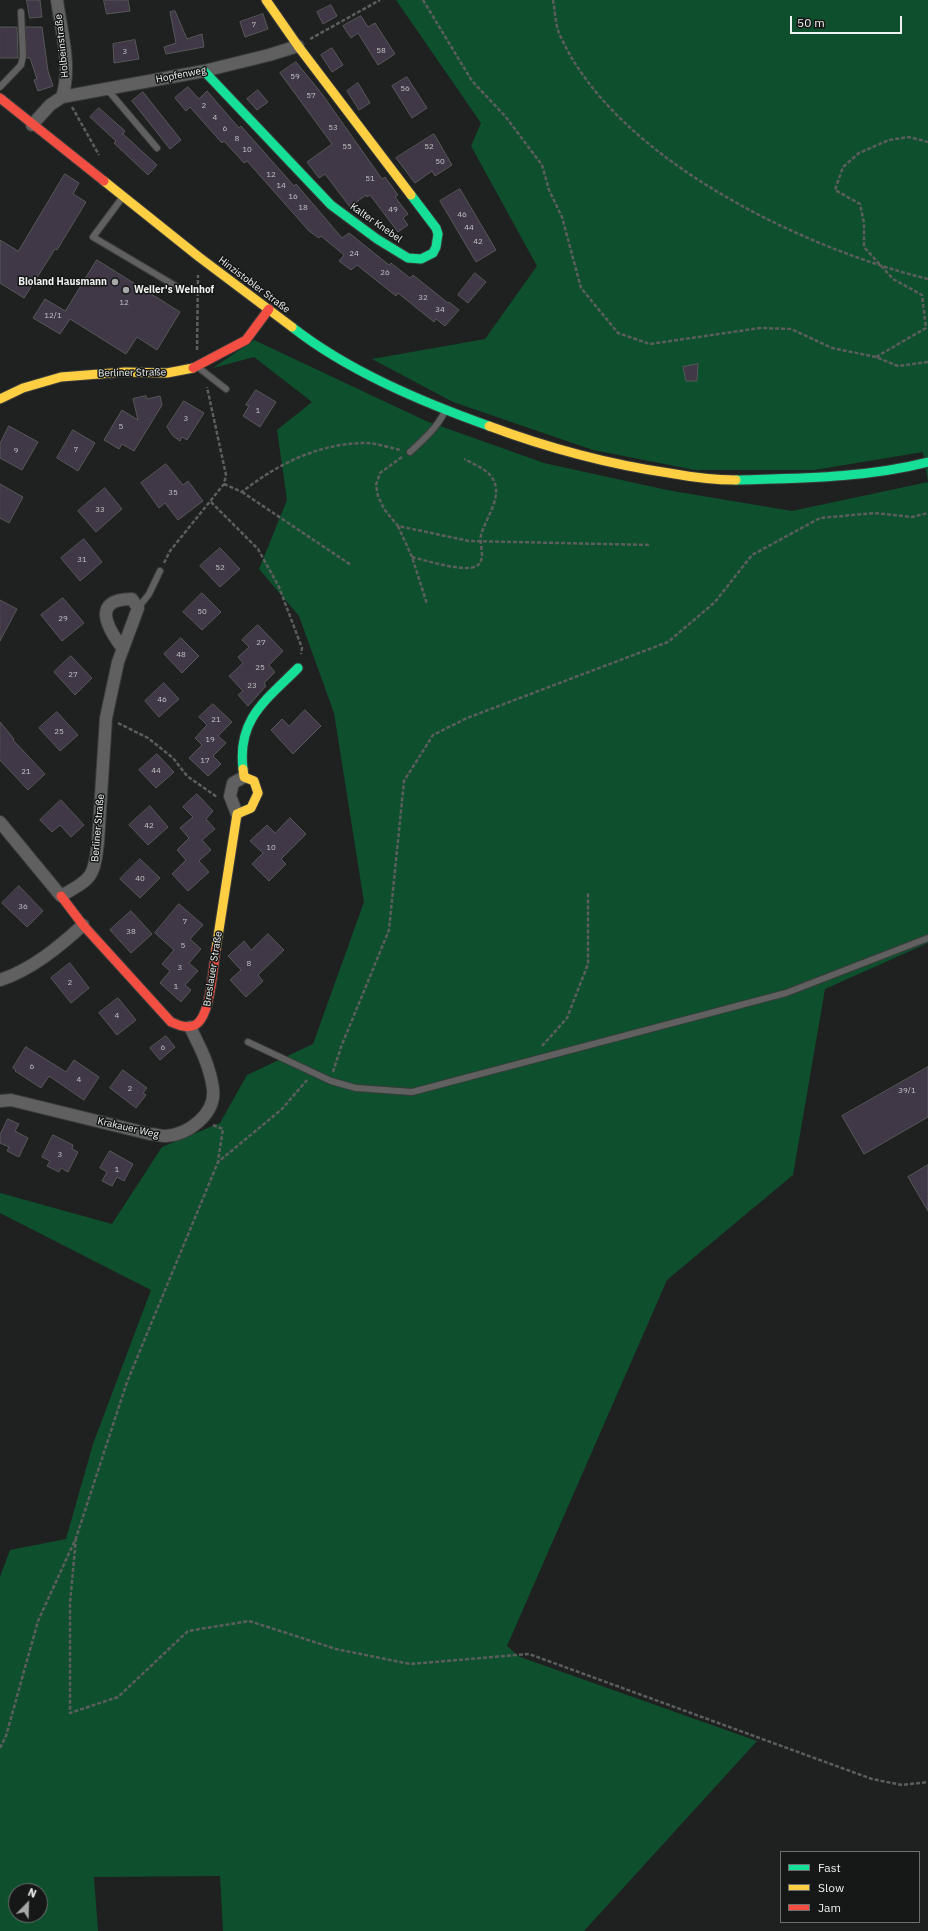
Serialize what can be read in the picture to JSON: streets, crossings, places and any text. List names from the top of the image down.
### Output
{
  "streets": {
    "street": [
      "Holbeinstraße",
      "Hopfenweg",
      "Kalter Knebel",
      "Hinzistobler Straße",
      "Berliner Straße",
      "Breslauer Straße",
      "Krakauer Weg"
    ]
  },
  "crossings": [
    ["Holbeinstraße", "Hopfenweg"],
    ["Hopfenweg", "Kalter Knebel"],
    ["Hinzistobler Straße", "Berliner Straße"],
    ["Breslauer Straße", "Krakauer Weg"]
  ],
  "places": ["Bioland Hausmann", "Weiler's Weinhof"],
  "house_numbers": [
    "7",
    "58",
    "3",
    "59",
    "56",
    "57",
    "2",
    "4",
    "53",
    "6",
    "8",
    "55",
    "52",
    "10",
    "50",
    "12",
    "51",
    "14",
    "16",
    "18",
    "49",
    "46",
    "44",
    "42",
    "24",
    "26",
    "32",
    "12",
    "34",
    "12/1",
    "1",
    "3",
    "5",
    "7",
    "9",
    "35",
    "33",
    "31",
    "52",
    "50",
    "29",
    "27",
    "48",
    "25",
    "27",
    "23",
    "46",
    "21",
    "25",
    "19",
    "17",
    "44",
    "21",
    "42",
    "10",
    "40",
    "36",
    "7",
    "38",
    "5",
    "8",
    "3",
    "2",
    "1",
    "4",
    "6",
    "6",
    "4",
    "2",
    "39/1",
    "3",
    "1"
  ],
  "legend": ["Fast", "Slow", "Jam"],
  "scale_bar": "50 m",
  "north": "top right"
}
